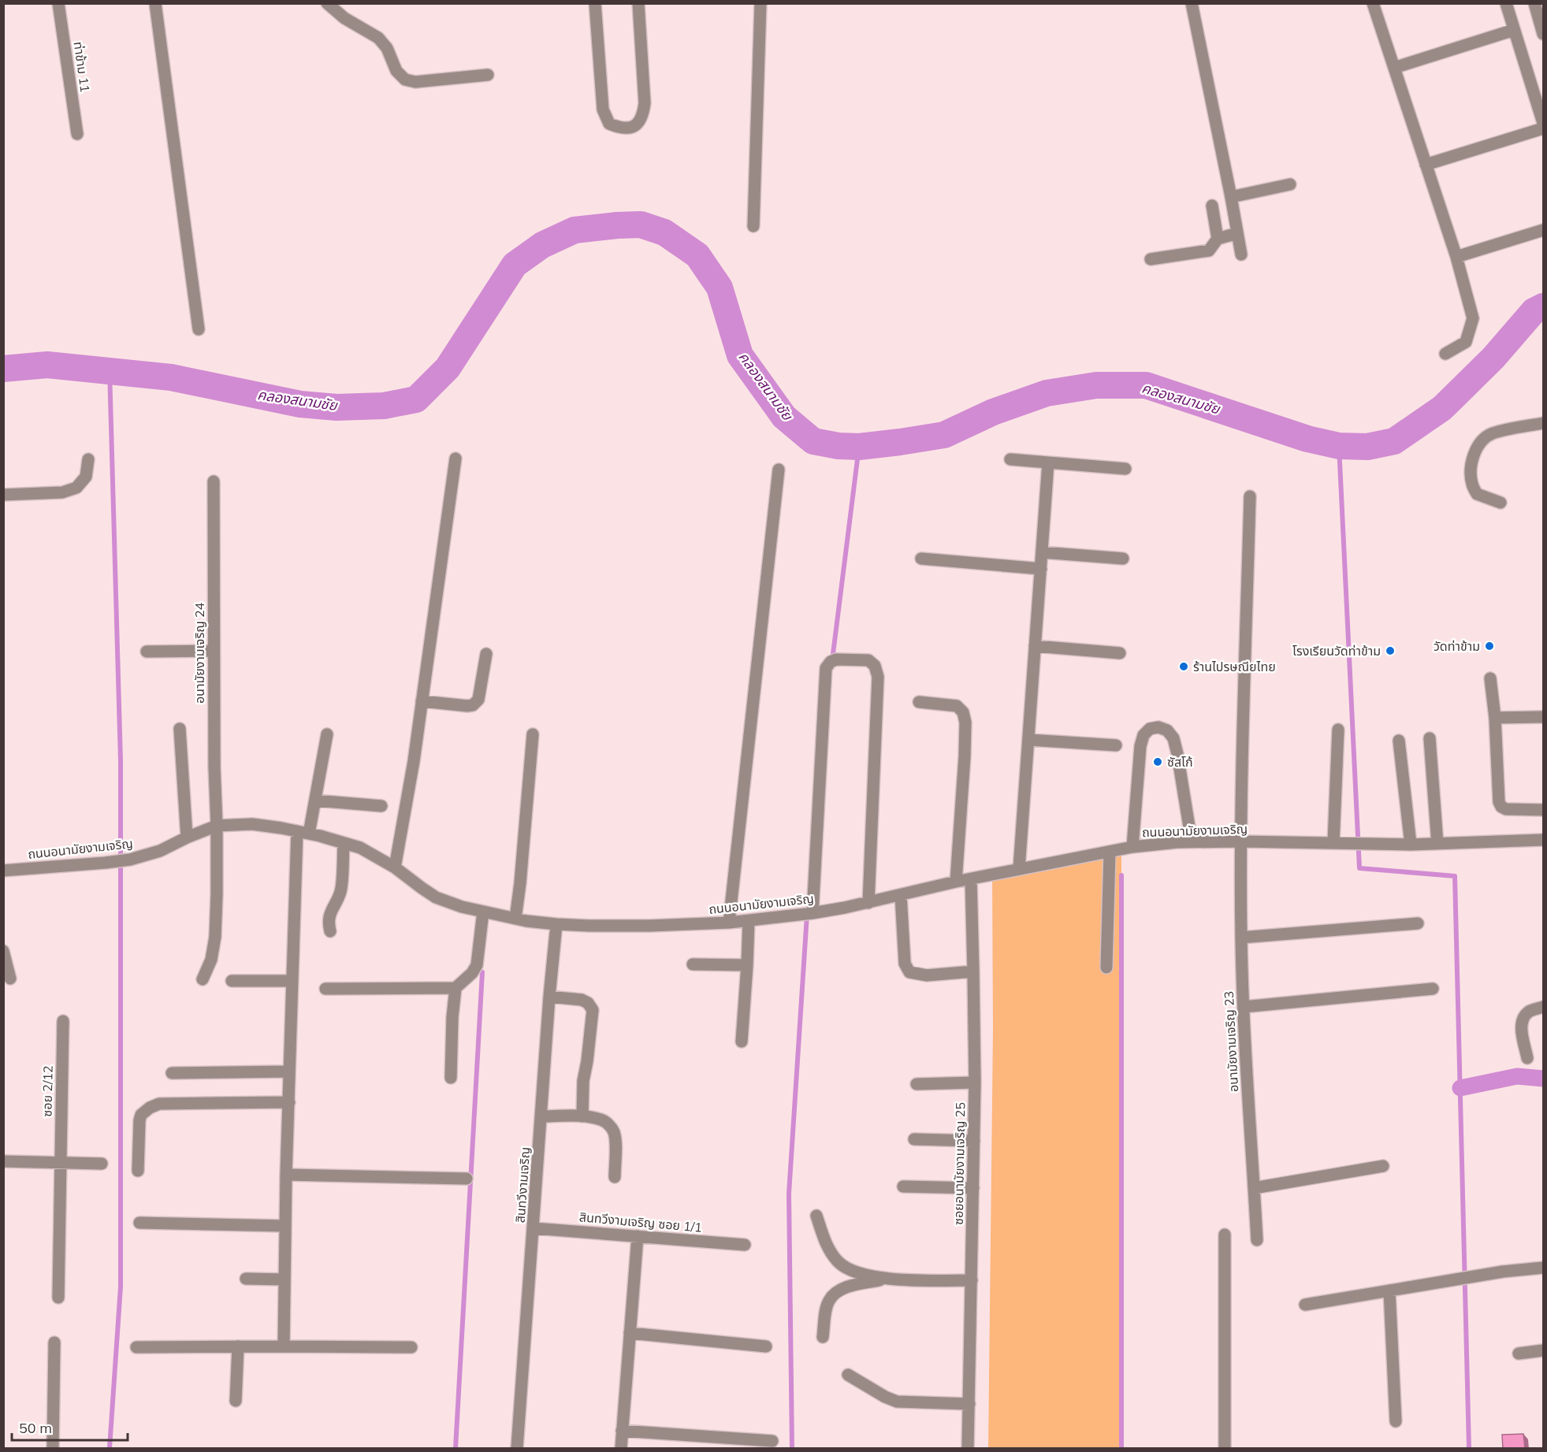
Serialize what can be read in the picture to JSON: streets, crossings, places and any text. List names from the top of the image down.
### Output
{
  "streets": {
    "street": [
      "ท่าข้าม 11",
      "อนามัยงามเจริญ 24",
      "ถนนอนามัยงามเจริญ",
      "อนามัยงามเจริญ 23",
      "ซอย 2/12",
      "ซอยอนามัยงามเจริญ 25",
      "สินทวีงามเจริญ",
      "สินทวีงามเจริญ ซอย 1/1"
    ]
  },
  "crossings": [
    ["อนามัยงามเจริญ 24", "ถนนอนามัยงามเจริญ"],
    ["ถนนอนามัยงามเจริญ", "อนามัยงามเจริญ 23"],
    ["ถนนอนามัยงามเจริญ", "ซอยอนามัยงามเจริญ 25"],
    ["ถนนอนามัยงามเจริญ", "สินทวีงามเจริญ"],
    ["สินทวีงามเจริญ", "สินทวีงามเจริญ ซอย 1/1"]
  ],
  "water": ["คลองสนามชัย"],
  "places": [
    "วัดท่าข้าม",
    "โรงเรียนวัดท่าข้าม",
    "ร้านไปรษณียไทย",
    "ซัสโก้"
  ],
  "scale_bar": "50 m"
}
